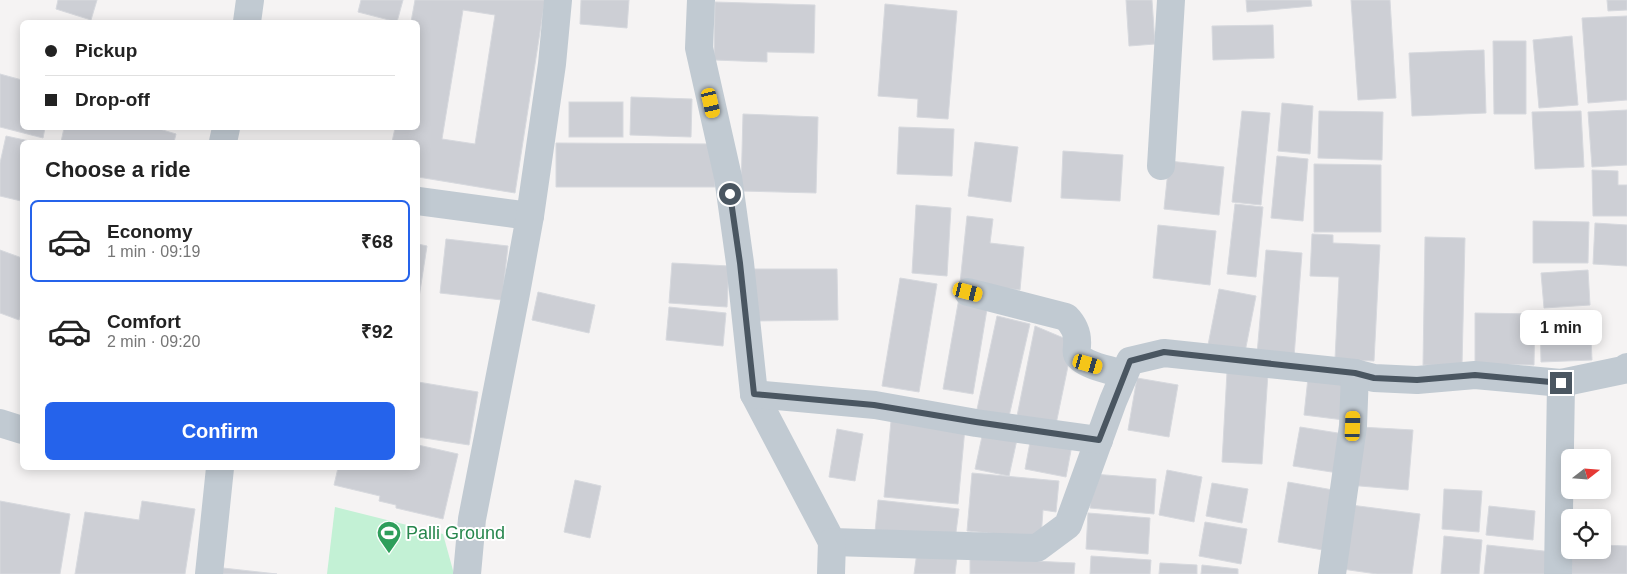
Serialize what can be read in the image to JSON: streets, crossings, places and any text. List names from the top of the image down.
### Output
{
  "places": {
    "sports": ["Palli Ground"]
  },
  "north": "right",
  "page": {
    "banner": ["Pickup", "Drop-off"],
    "heading": "Choose a ride",
    "list": [
      {
        "name": "Economy",
        "note": "1 min · 09:19",
        "value": "₹68"
      },
      {
        "name": "Comfort",
        "note": "2 min · 09:20",
        "value": "₹92"
      }
    ],
    "bubble": "1 min",
    "buttons": "Confirm"
  }
}
